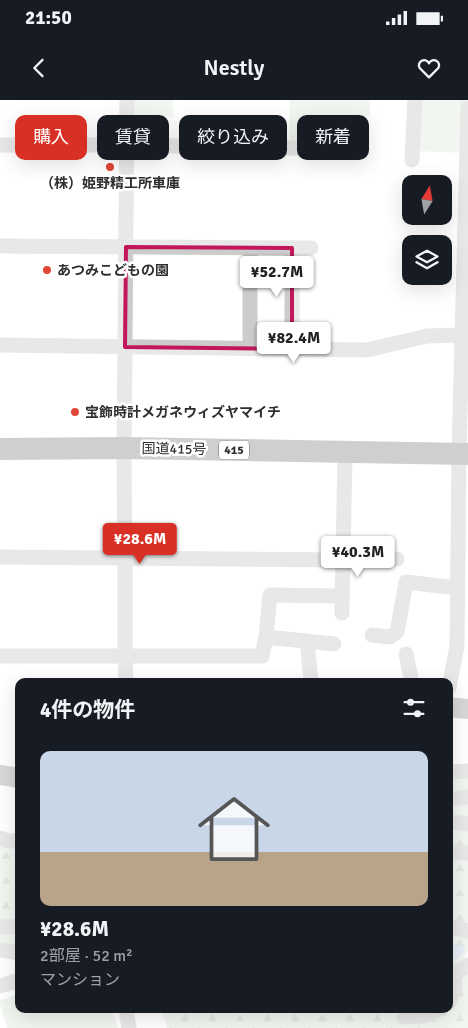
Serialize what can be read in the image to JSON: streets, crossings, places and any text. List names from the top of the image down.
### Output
{
  "streets": {
    "highway": ["国道415号", "415"]
  },
  "places": ["（株）姫野精工所車庫", "あつみこどもの園", "宝飾時計メガネウィズヤマイチ"],
  "north": "top",
  "page": {
    "status": "21:50",
    "header": "Nestly",
    "chip": [
      "購入",
      "賃貸",
      "絞り込み",
      "新着"
    ],
    "price": [
      "¥52.7M",
      "¥82.4M",
      "¥28.6M",
      "¥40.3M"
    ],
    "heading": "4件の物件",
    "list": [
      {
        "name": "¥28.6M",
        "note": "2部屋 · 52 m² · マンション"
      }
    ]
  }
}
